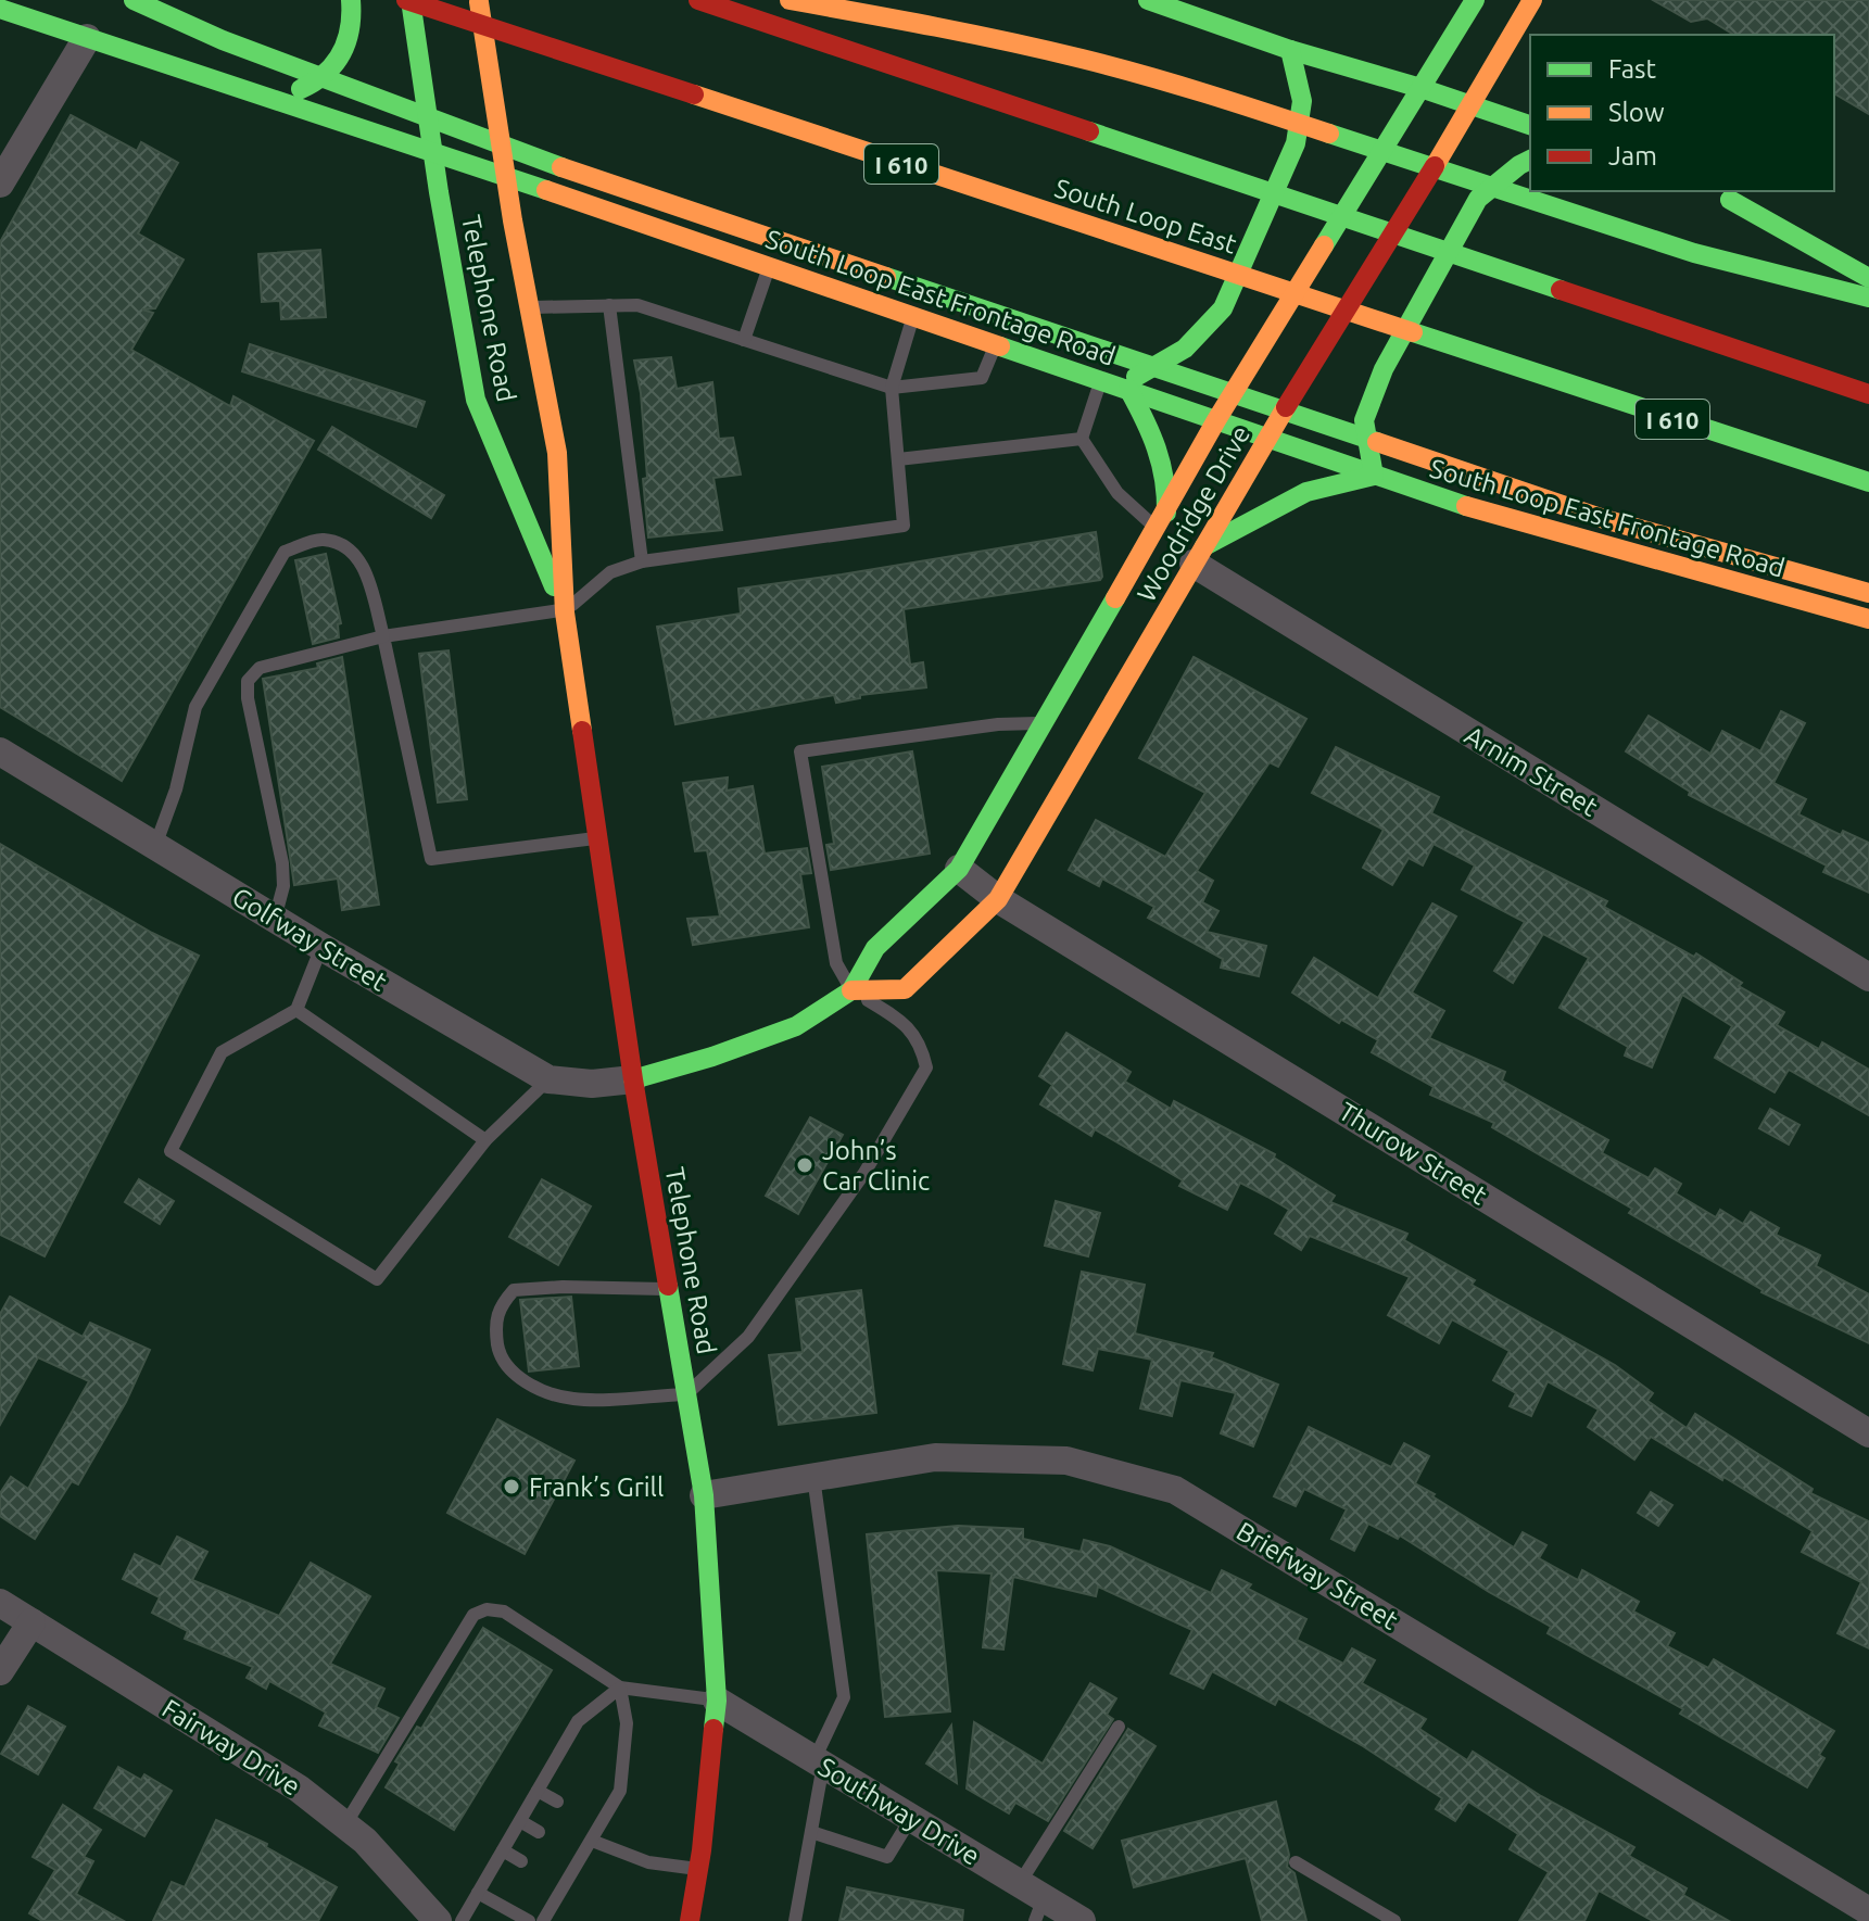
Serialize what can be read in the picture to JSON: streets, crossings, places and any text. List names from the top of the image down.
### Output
{
  "streets": {
    "main road": [
      "I 610",
      "South Loop East",
      "South Loop East Frontage Road",
      "Telephone Road",
      "Woodridge Drive"
    ],
    "street": [
      "Arnim Street",
      "Golfway Street",
      "Thurow Street",
      "Briefway Street",
      "Fairway Drive",
      "Southway Drive"
    ]
  },
  "crossings": [
    ["South Loop East", "Telephone Road"],
    ["South Loop East Frontage Road", "Telephone Road"],
    ["South Loop East Frontage Road", "Woodridge Drive"],
    ["Telephone Road", "Woodridge Drive"],
    ["Telephone Road", "Golfway Street"],
    ["Telephone Road", "Briefway Street"],
    ["Telephone Road", "Southway Drive"],
    ["Woodridge Drive", "Arnim Street"],
    ["Woodridge Drive", "Golfway Street"],
    ["Woodridge Drive", "Thurow Street"]
  ],
  "places": ["John’s Car Clinic", "Frank’s Grill"],
  "legend": ["Fast", "Slow", "Jam"]
}
